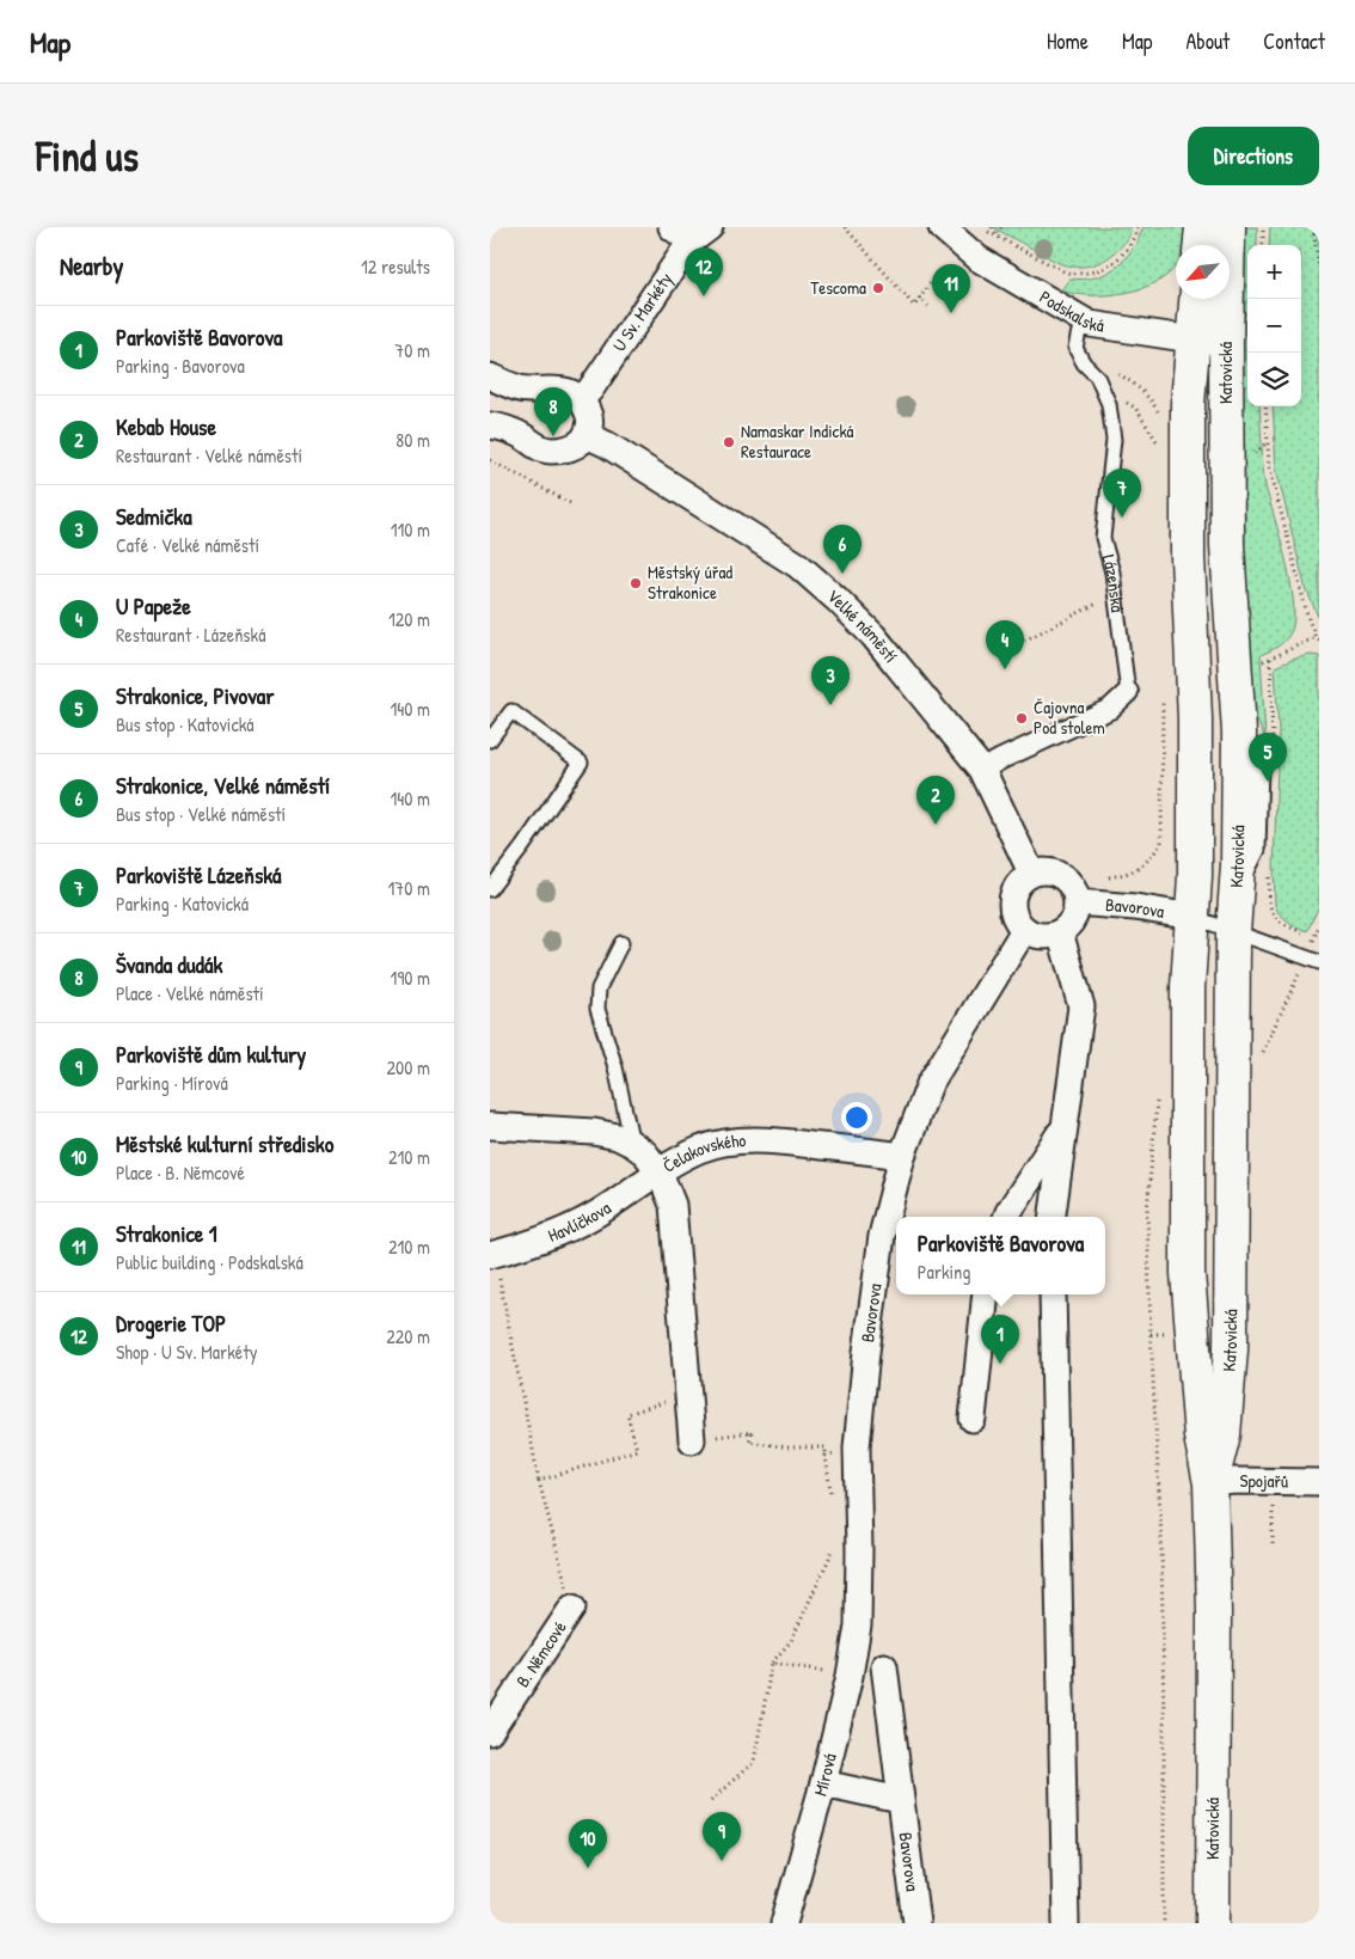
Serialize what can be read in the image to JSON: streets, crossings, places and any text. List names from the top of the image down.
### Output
{
  "streets": {
    "main road": ["Katovická"],
    "street": [
      "Podskalská",
      "U Sv. Markéty",
      "Lázeňská",
      "Velké náměstí",
      "Bavorova",
      "Čelakovského",
      "Havlíčkova",
      "Spojařů",
      "B. Němcové",
      "Mírová"
    ]
  },
  "crossings": [
    ["Podskalská", "Katovická"],
    ["Podskalská", "Lázeňská"],
    ["Katovická", "Bavorova"],
    ["Katovická", "Spojařů"],
    ["Lázeňská", "Velké náměstí"],
    ["Velké náměstí", "Bavorova"],
    ["Bavorova", "Čelakovského"],
    ["Bavorova", "Mírová"],
    ["Čelakovského", "Havlíčkova"]
  ],
  "places": [
    "Tescoma",
    "Namaskar Indická Restaurace",
    "Městský úřad Strakonice",
    "Čajovna Pod stolem"
  ],
  "north": "bottom left",
  "page": {
    "header": "Map",
    "nav": [
      "Home",
      "Map",
      "About",
      "Contact"
    ],
    "buttons": "Directions",
    "title": "Find us",
    "heading": ["Nearby", "12 results"],
    "map_buttons": ["+", "−"],
    "pins": [
      "12",
      "11",
      "8",
      "7",
      "6",
      "4",
      "3",
      "5",
      "2",
      "1",
      "9",
      "10"
    ],
    "list": [
      {
        "mark": "1",
        "name": "Parkoviště Bavorova",
        "note": "Parking · Bavorova",
        "value": "70 m"
      },
      {
        "mark": "2",
        "name": "Kebab House",
        "note": "Restaurant · Velké náměstí",
        "value": "80 m"
      },
      {
        "mark": "3",
        "name": "Sedmička",
        "note": "Café · Velké náměstí",
        "value": "110 m"
      },
      {
        "mark": "4",
        "name": "U Papeže",
        "note": "Restaurant · Lázeňská",
        "value": "120 m"
      },
      {
        "mark": "5",
        "name": "Strakonice, Pivovar",
        "note": "Bus stop · Katovická",
        "value": "140 m"
      },
      {
        "mark": "6",
        "name": "Strakonice, Velké náměstí",
        "note": "Bus stop · Velké náměstí",
        "value": "140 m"
      },
      {
        "mark": "7",
        "name": "Parkoviště Lázeňská",
        "note": "Parking · Katovická",
        "value": "170 m"
      },
      {
        "mark": "8",
        "name": "Švanda dudák",
        "note": "Place · Velké náměstí",
        "value": "190 m"
      },
      {
        "mark": "9",
        "name": "Parkoviště dům kultury",
        "note": "Parking · Mírová",
        "value": "200 m"
      },
      {
        "mark": "10",
        "name": "Městské kulturní středisko",
        "note": "Place · B. Němcové",
        "value": "210 m"
      },
      {
        "mark": "11",
        "name": "Strakonice 1",
        "note": "Public building · Podskalská",
        "value": "210 m"
      },
      {
        "mark": "12",
        "name": "Drogerie TOP",
        "note": "Shop · U Sv. Markéty",
        "value": "220 m"
      }
    ],
    "popup": ["Parkoviště Bavorova", "Parking"]
  }
}
